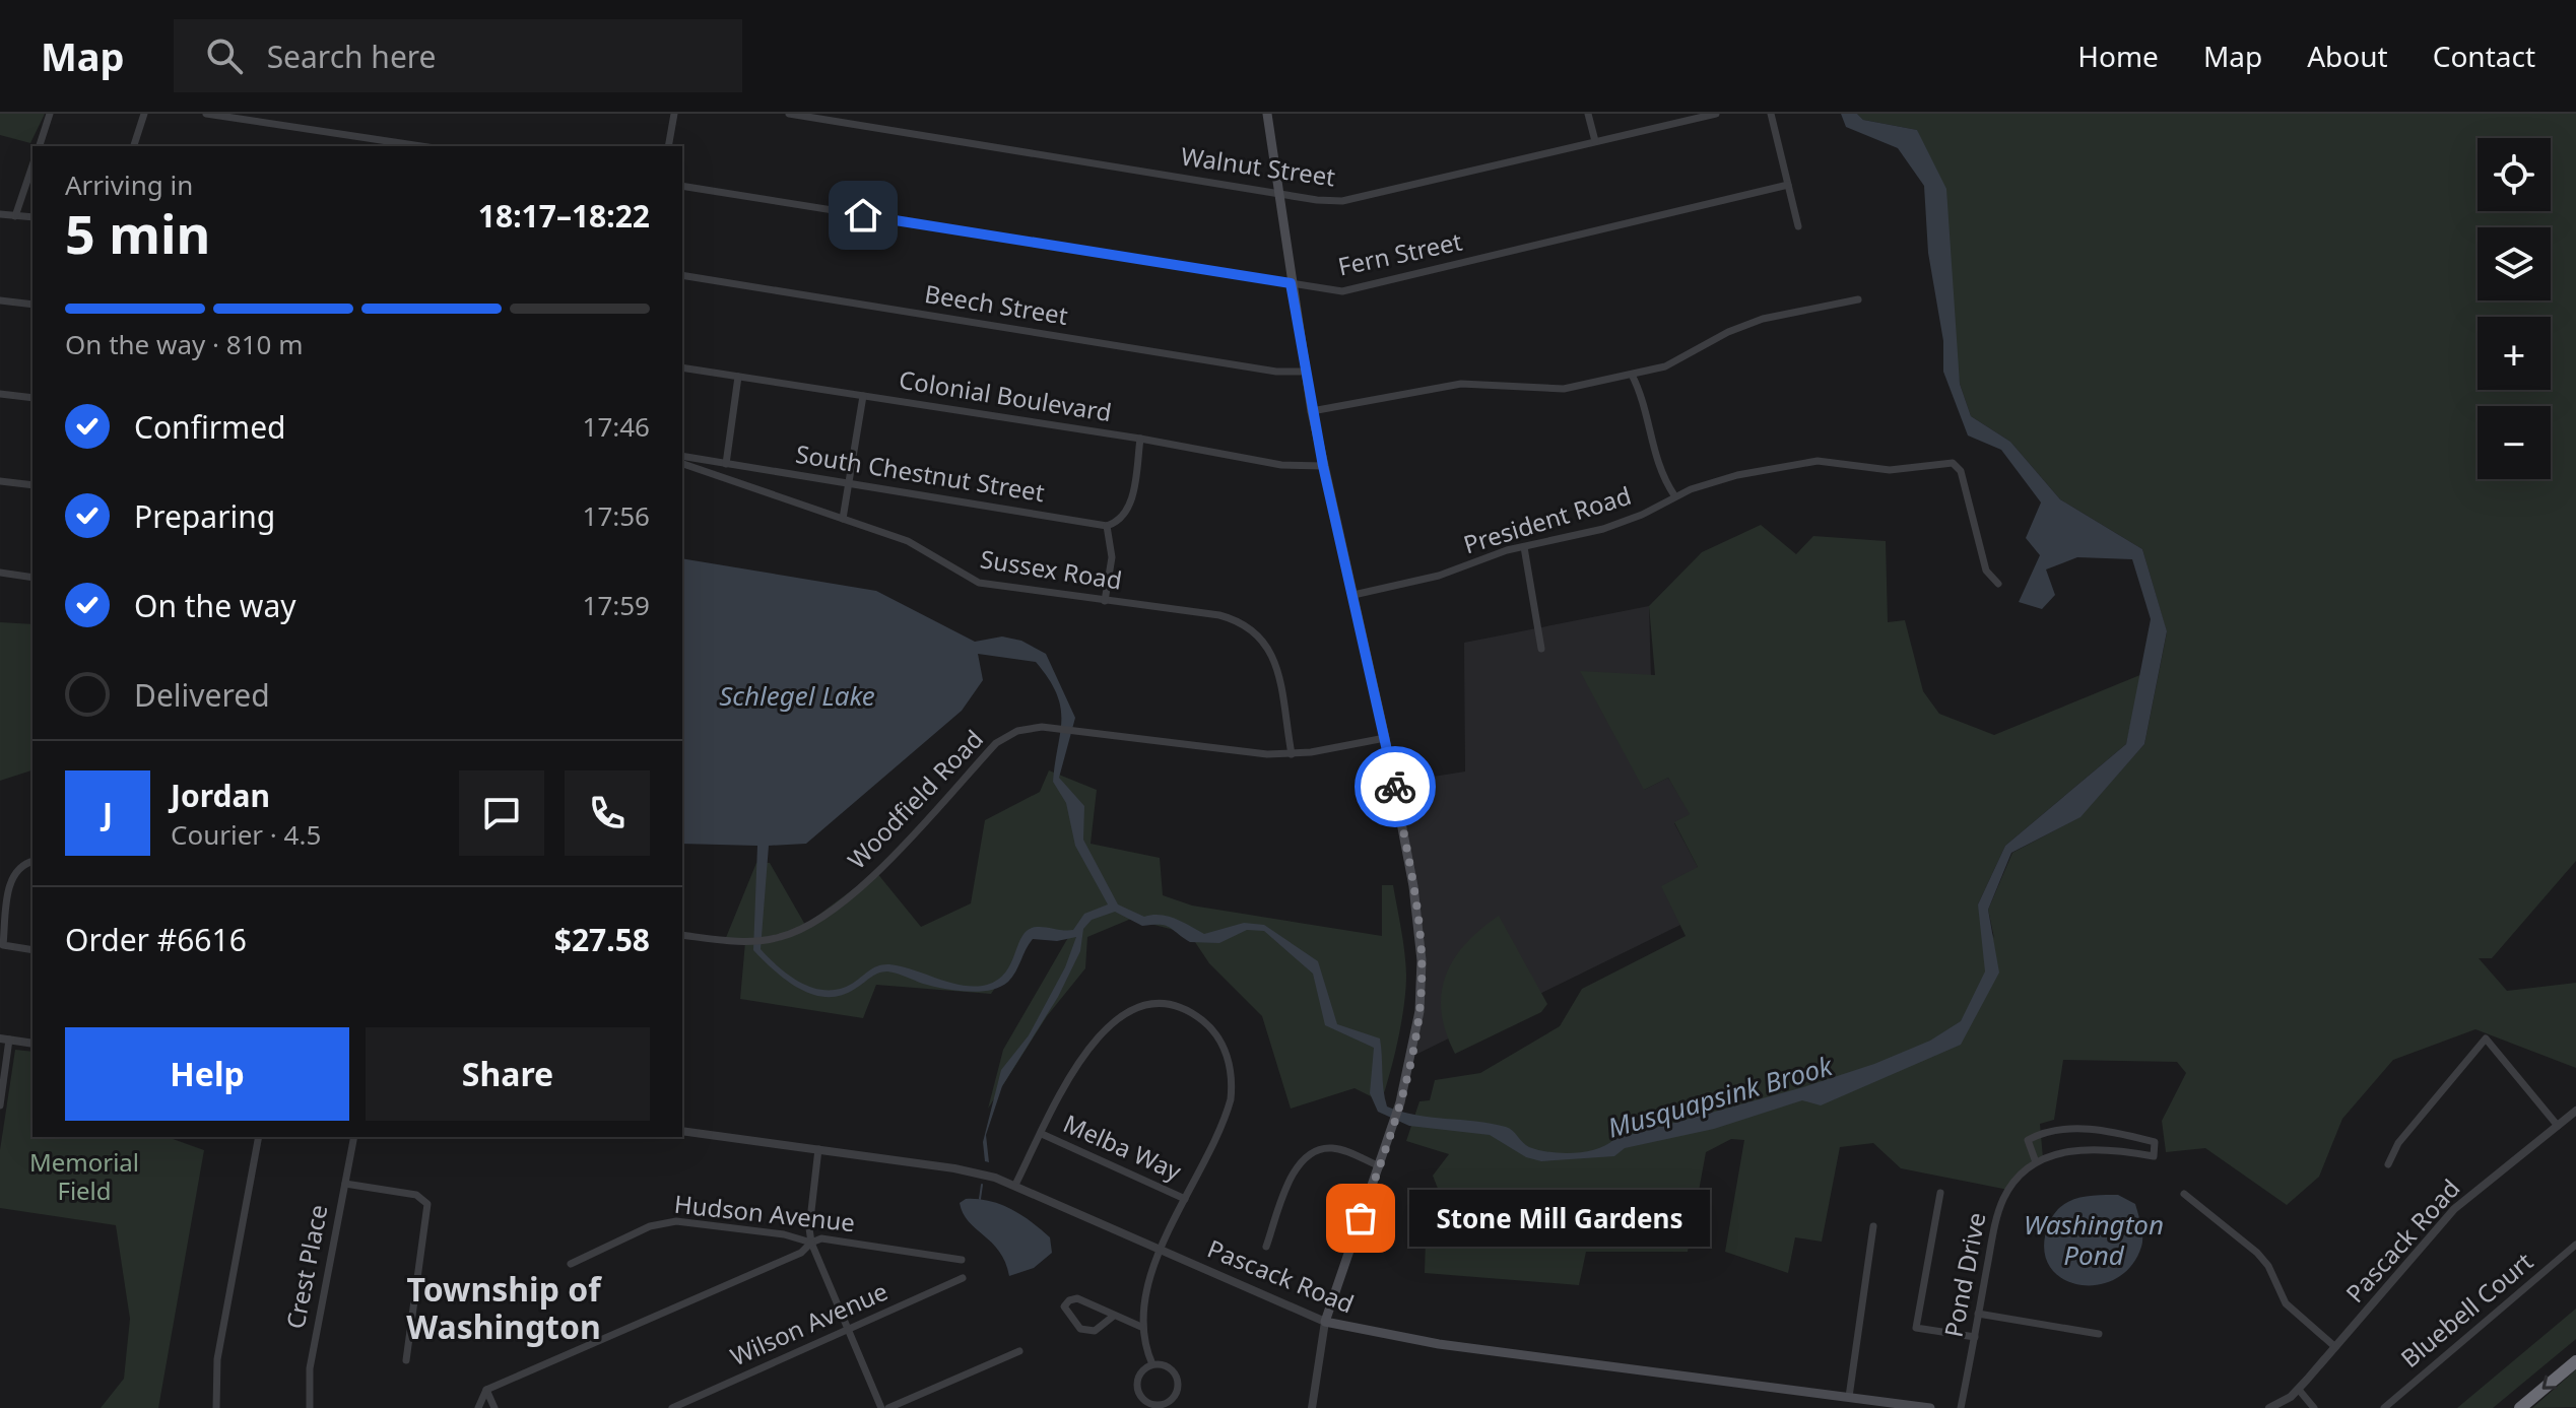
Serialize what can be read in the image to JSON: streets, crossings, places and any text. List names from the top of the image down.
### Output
{
  "streets": {
    "main road": ["Pascack Road"],
    "street": [
      "Walnut Street",
      "Fern Street",
      "Beech Street",
      "Colonial Boulevard",
      "South Chestnut Street",
      "President Road",
      "Sussex Road",
      "Woodfield Road",
      "Melba Way",
      "Hudson Avenue",
      "Crest Place",
      "Pond Drive",
      "Bluebell Court",
      "Wilson Avenue"
    ]
  },
  "crossings": [
    ["Sussex Road", "Woodfield Road"]
  ],
  "districts": ["Township of Washington"],
  "water": ["Schlegel Lake", "Musquapsink Brook", "Washington Pond"],
  "parks": ["Memorial Field"],
  "places": ["Stone Mill Gardens"],
  "page": {
    "header": "Map",
    "search": "Search here",
    "nav": [
      "Home",
      "Map",
      "About",
      "Contact"
    ],
    "map_buttons": ["+", "−"],
    "heading": ["5 min", "Arriving in", "18:17–18:22"],
    "panel": [
      "Jordan",
      "Courier · 4.5",
      "Order #6616",
      "$27.58"
    ],
    "bar": "On the way · 810 m",
    "list": [
      ["Confirmed", "17:46"],
      ["Preparing", "17:56"],
      ["On the way", "17:59"],
      "Delivered"
    ],
    "round": "J",
    "buttons": ["Help", "Share"],
    "bubble": "Stone Mill Gardens"
  }
}
